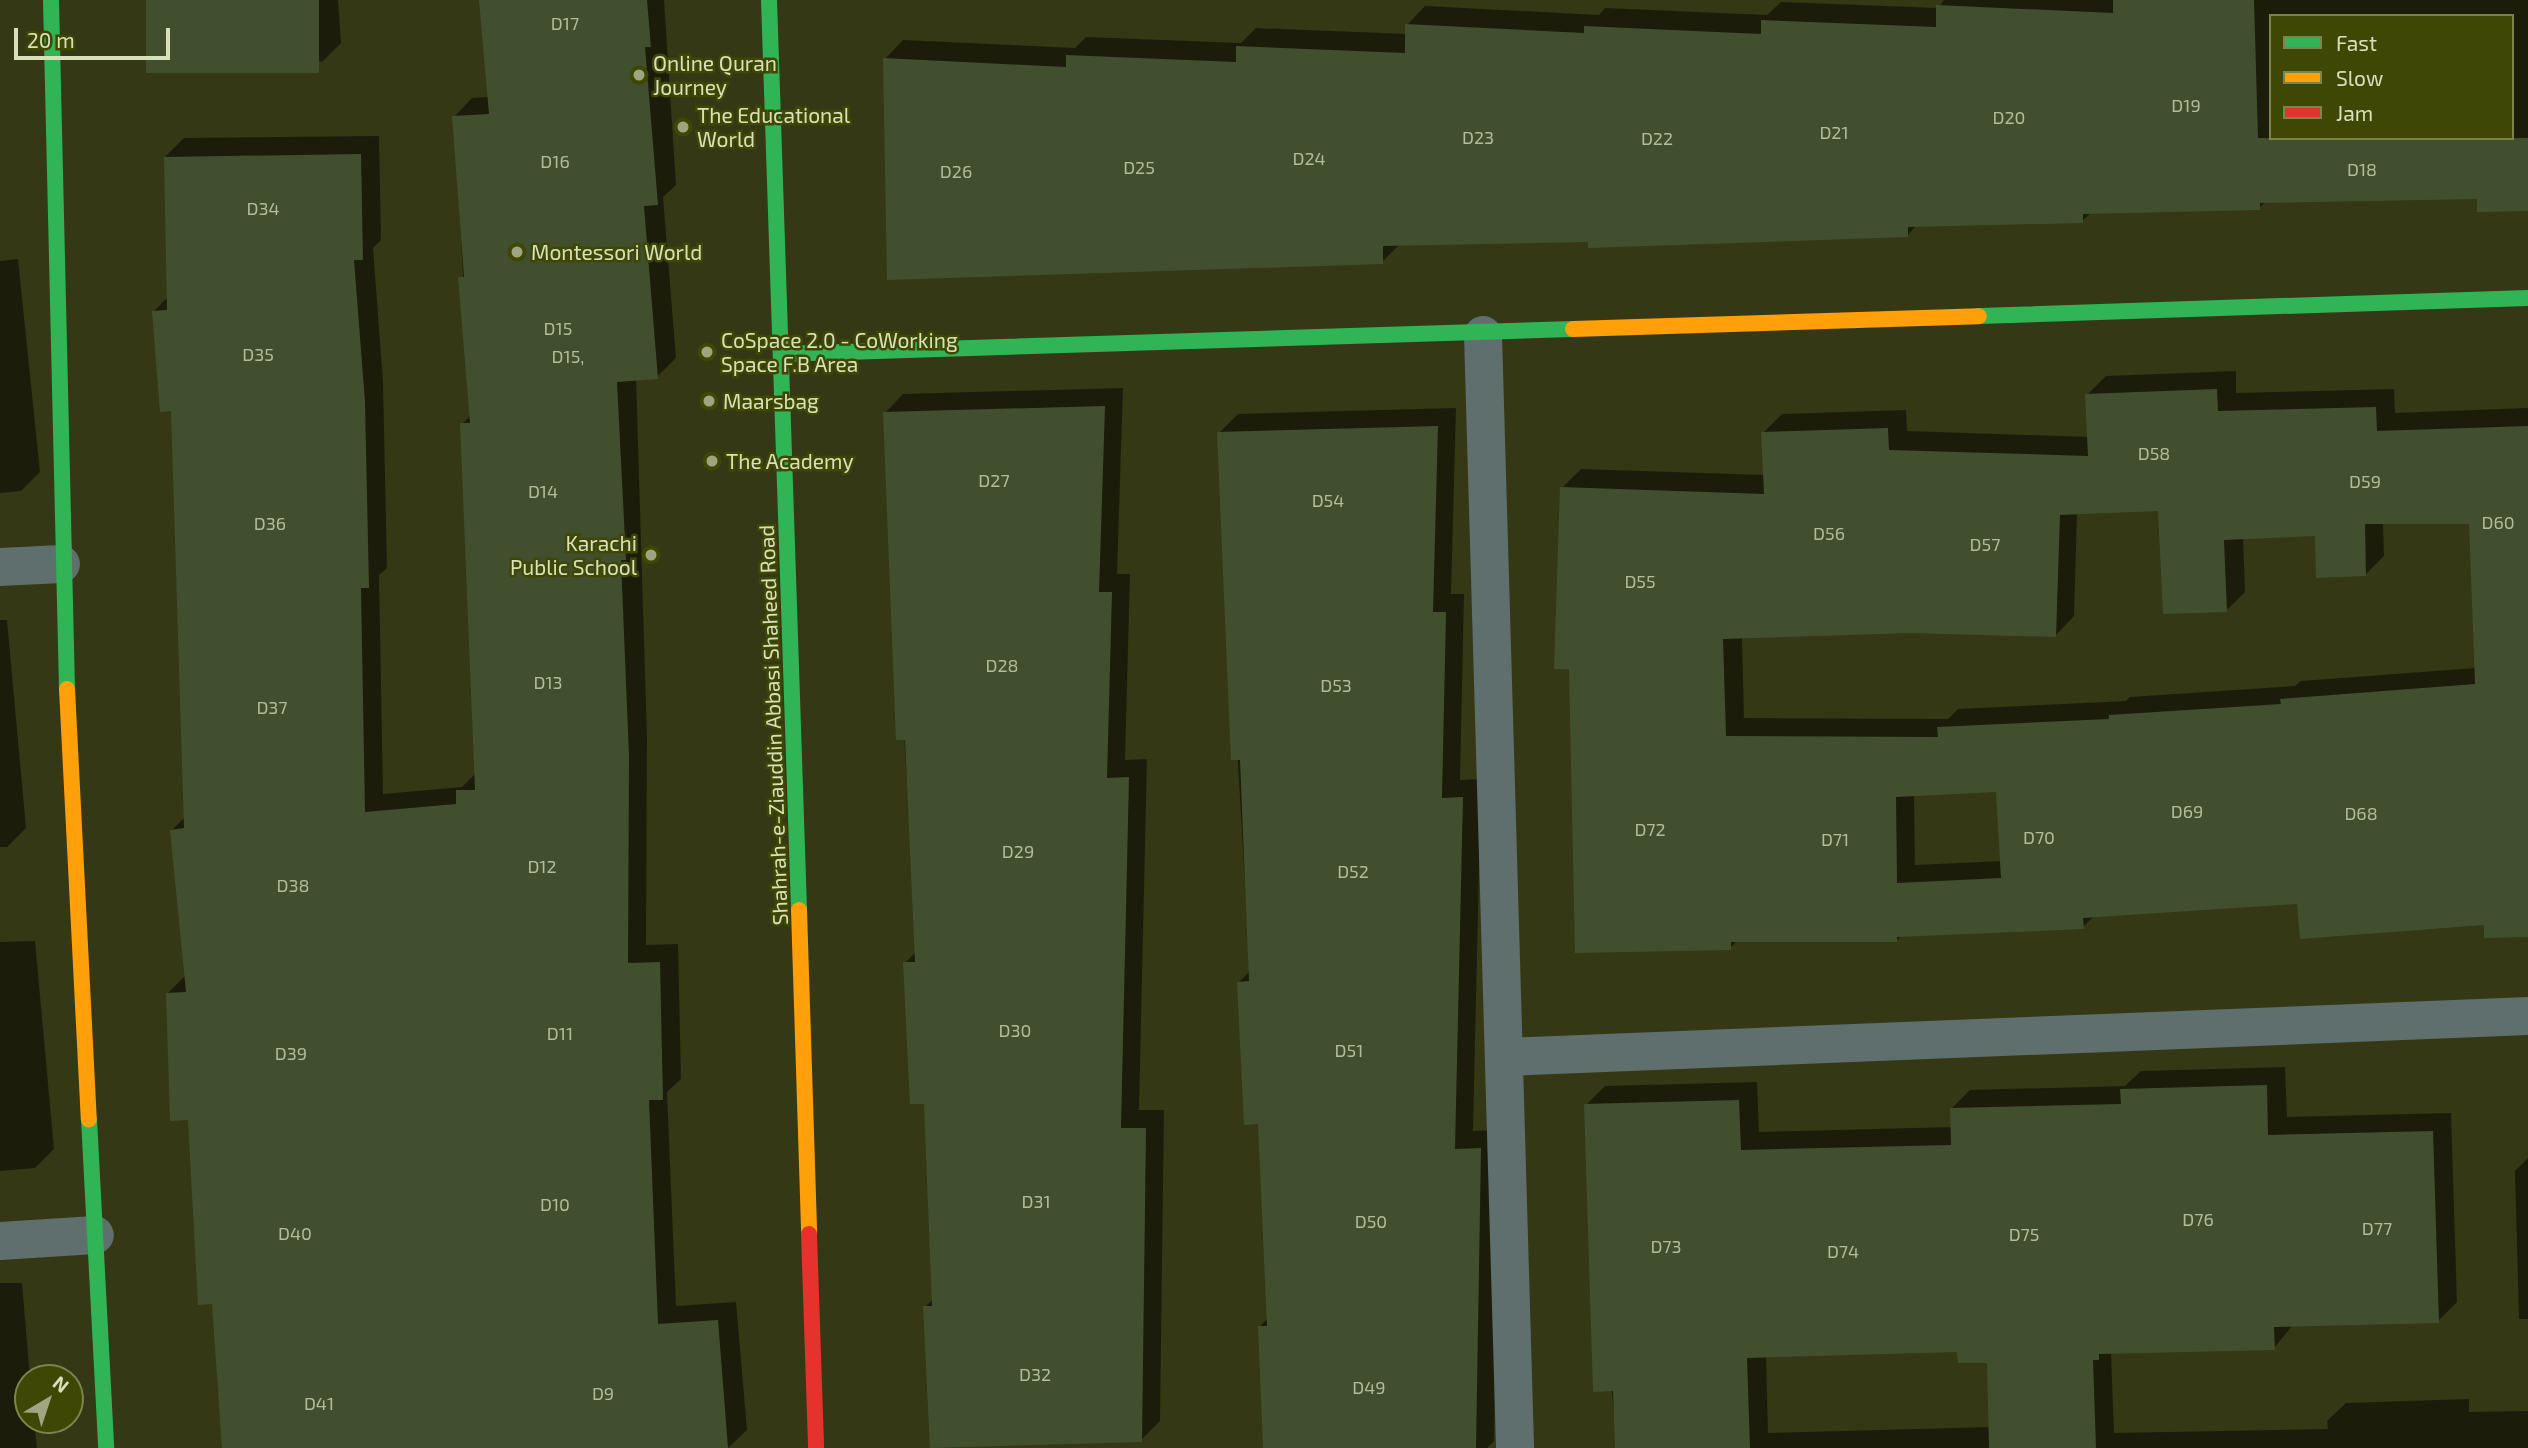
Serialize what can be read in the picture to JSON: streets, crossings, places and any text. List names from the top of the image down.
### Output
{
  "streets": {
    "street": ["Shahrah-e-Ziauddin Abbasi Shaheed Road"]
  },
  "places": [
    "Online Quran Journey",
    "The Educational World",
    "Montessori World",
    "CoSpace 2.0 - CoWorking Space F.B Area",
    "Maarsbag",
    "The Academy",
    "Karachi Public School"
  ],
  "house_numbers": [
    "D17",
    "D19",
    "D20",
    "D21",
    "D23",
    "D22",
    "D24",
    "D16",
    "D25",
    "D18",
    "D26",
    "D34",
    "D15",
    "D35",
    "D15,",
    "D58",
    "D27",
    "D59",
    "D14",
    "D54",
    "D60",
    "D36",
    "D56",
    "D57",
    "D55",
    "D28",
    "D13",
    "D53",
    "D37",
    "D69",
    "D68",
    "D72",
    "D70",
    "D71",
    "D29",
    "D12",
    "D52",
    "D38",
    "D30",
    "D11",
    "D51",
    "D39",
    "D31",
    "D10",
    "D76",
    "D50",
    "D77",
    "D40",
    "D75",
    "D73",
    "D74",
    "D32",
    "D49",
    "D9",
    "D41"
  ],
  "legend": ["Fast", "Slow", "Jam"],
  "scale_bar": "20 m",
  "north": "top right"
}
